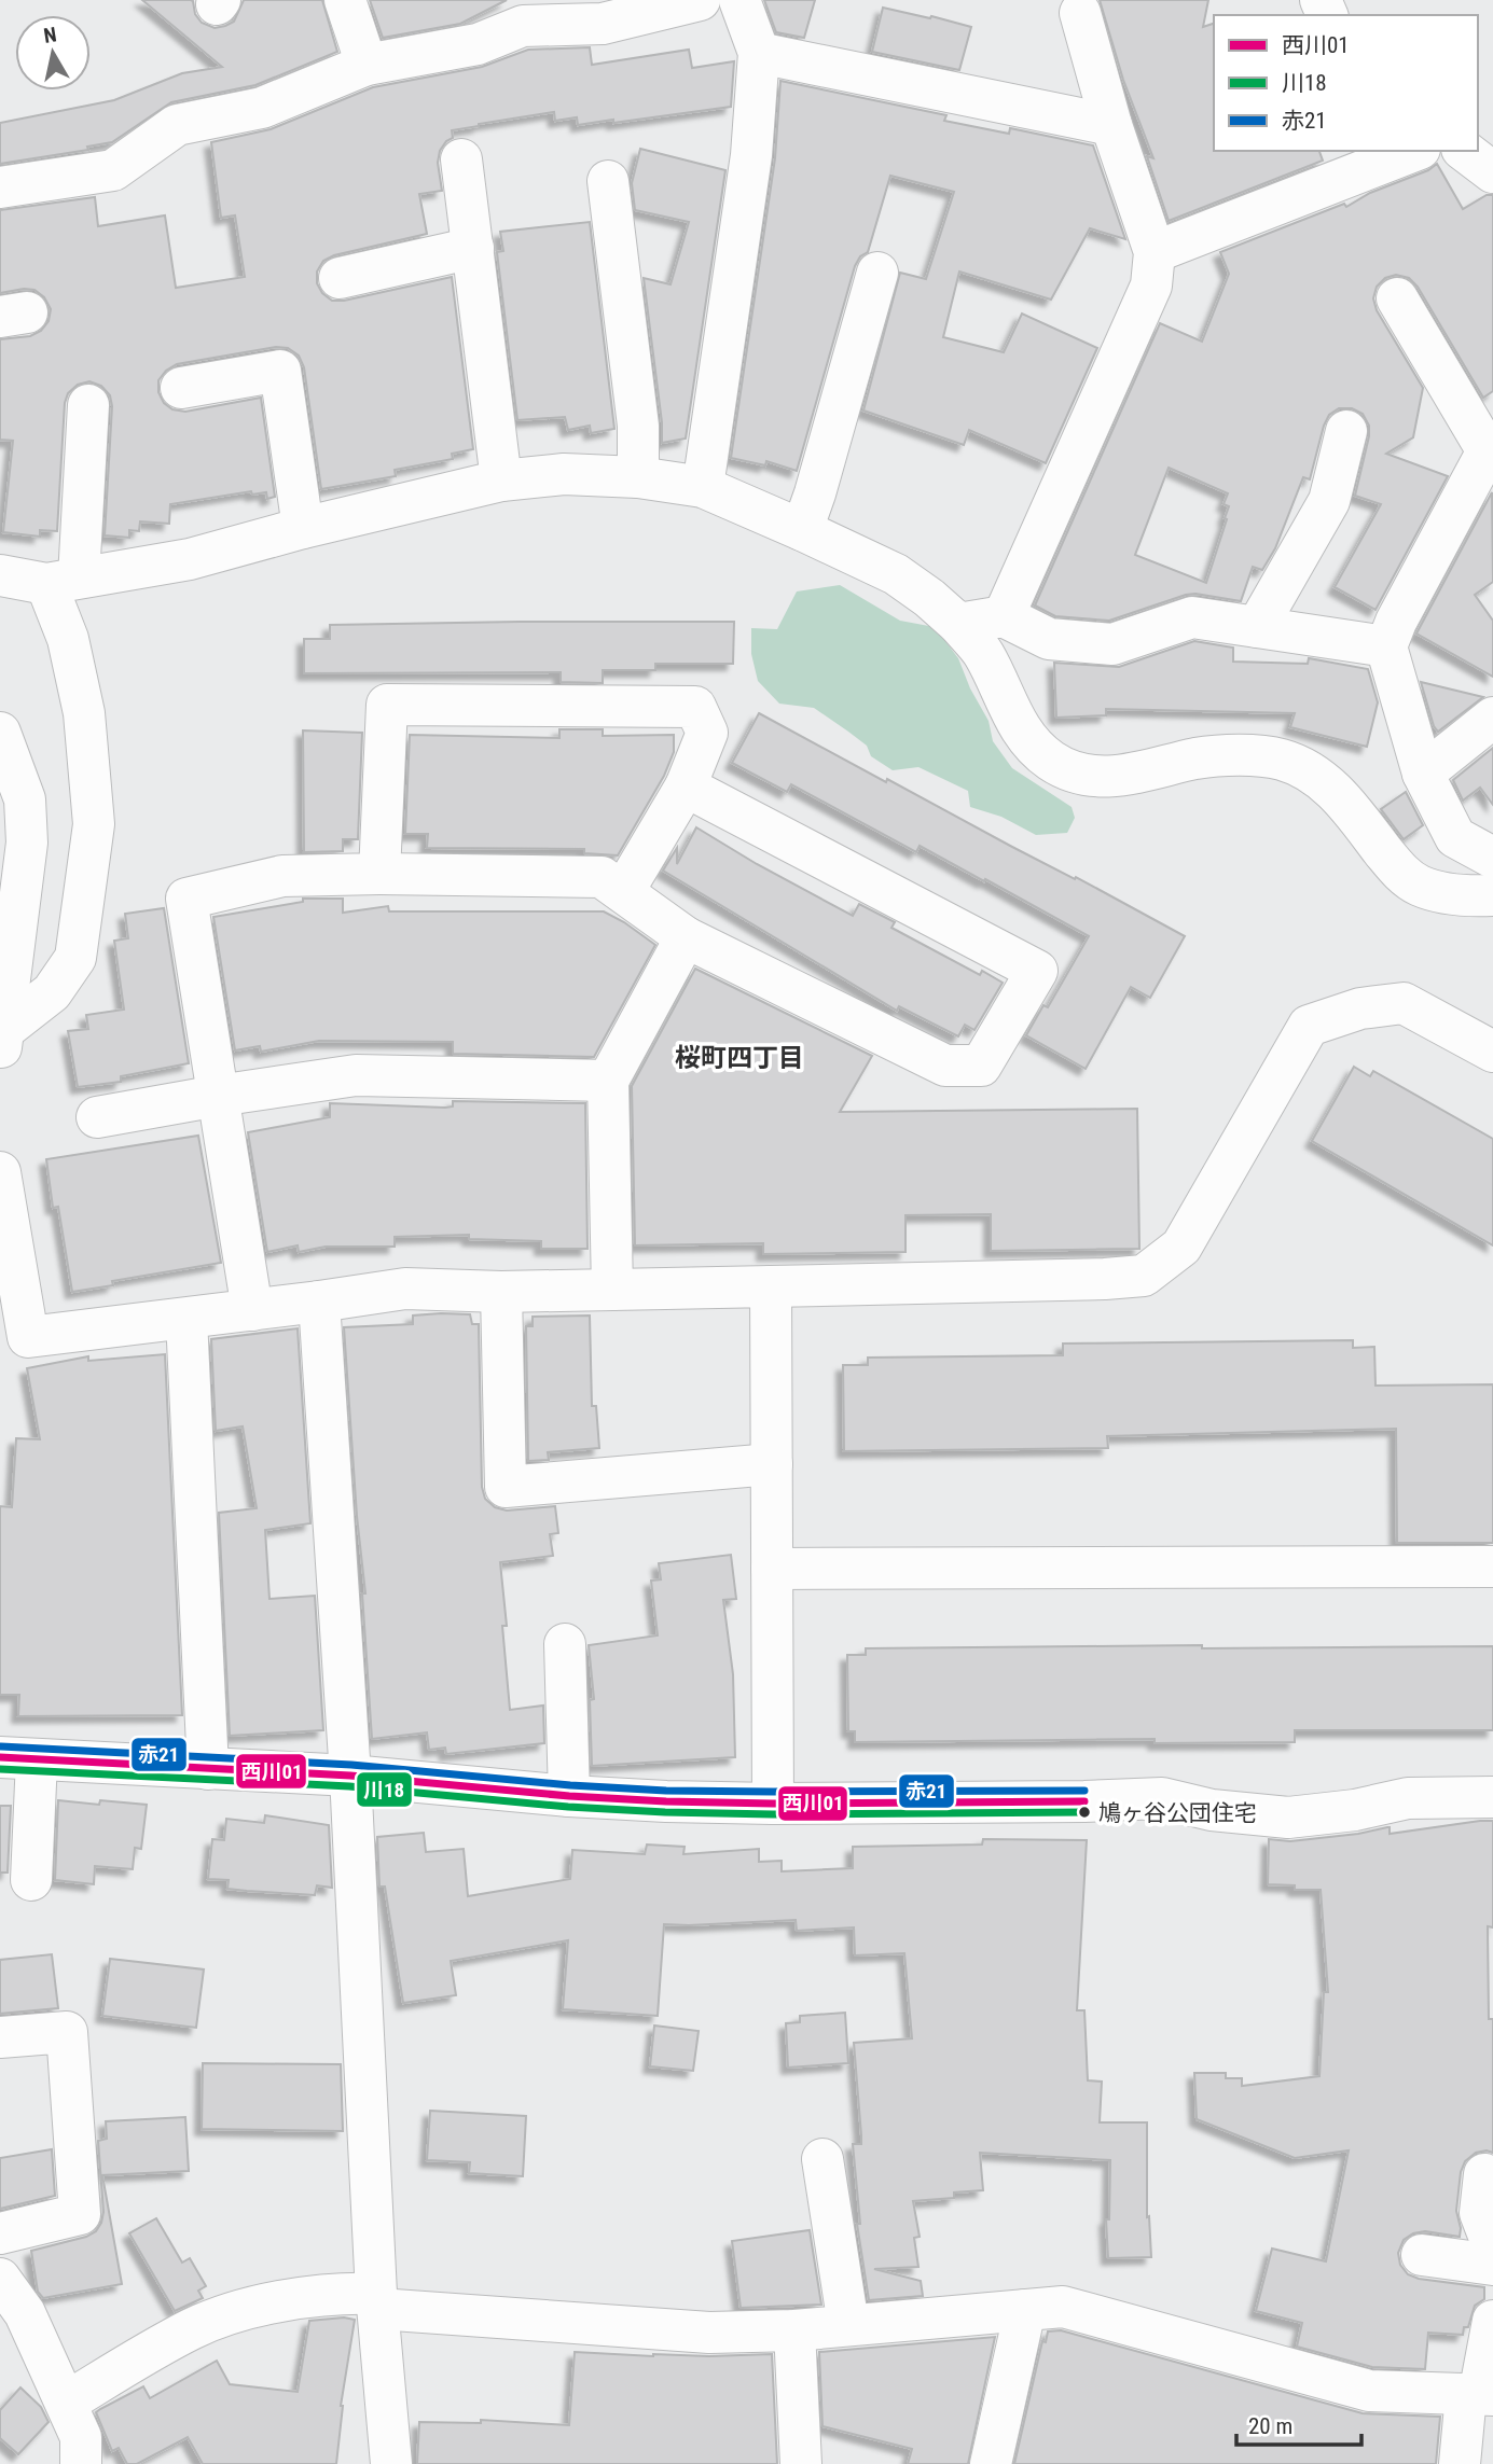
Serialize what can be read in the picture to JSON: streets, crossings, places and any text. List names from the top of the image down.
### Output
{
  "districts": ["桜町四丁目"],
  "places": ["鳩ヶ谷公団住宅"],
  "lines": ["transit line 赤21", "transit line 西川01", "transit line 川18"],
  "legend": ["西川01", "川18", "赤21"],
  "scale_bar": "20 m",
  "north": "top"
}
